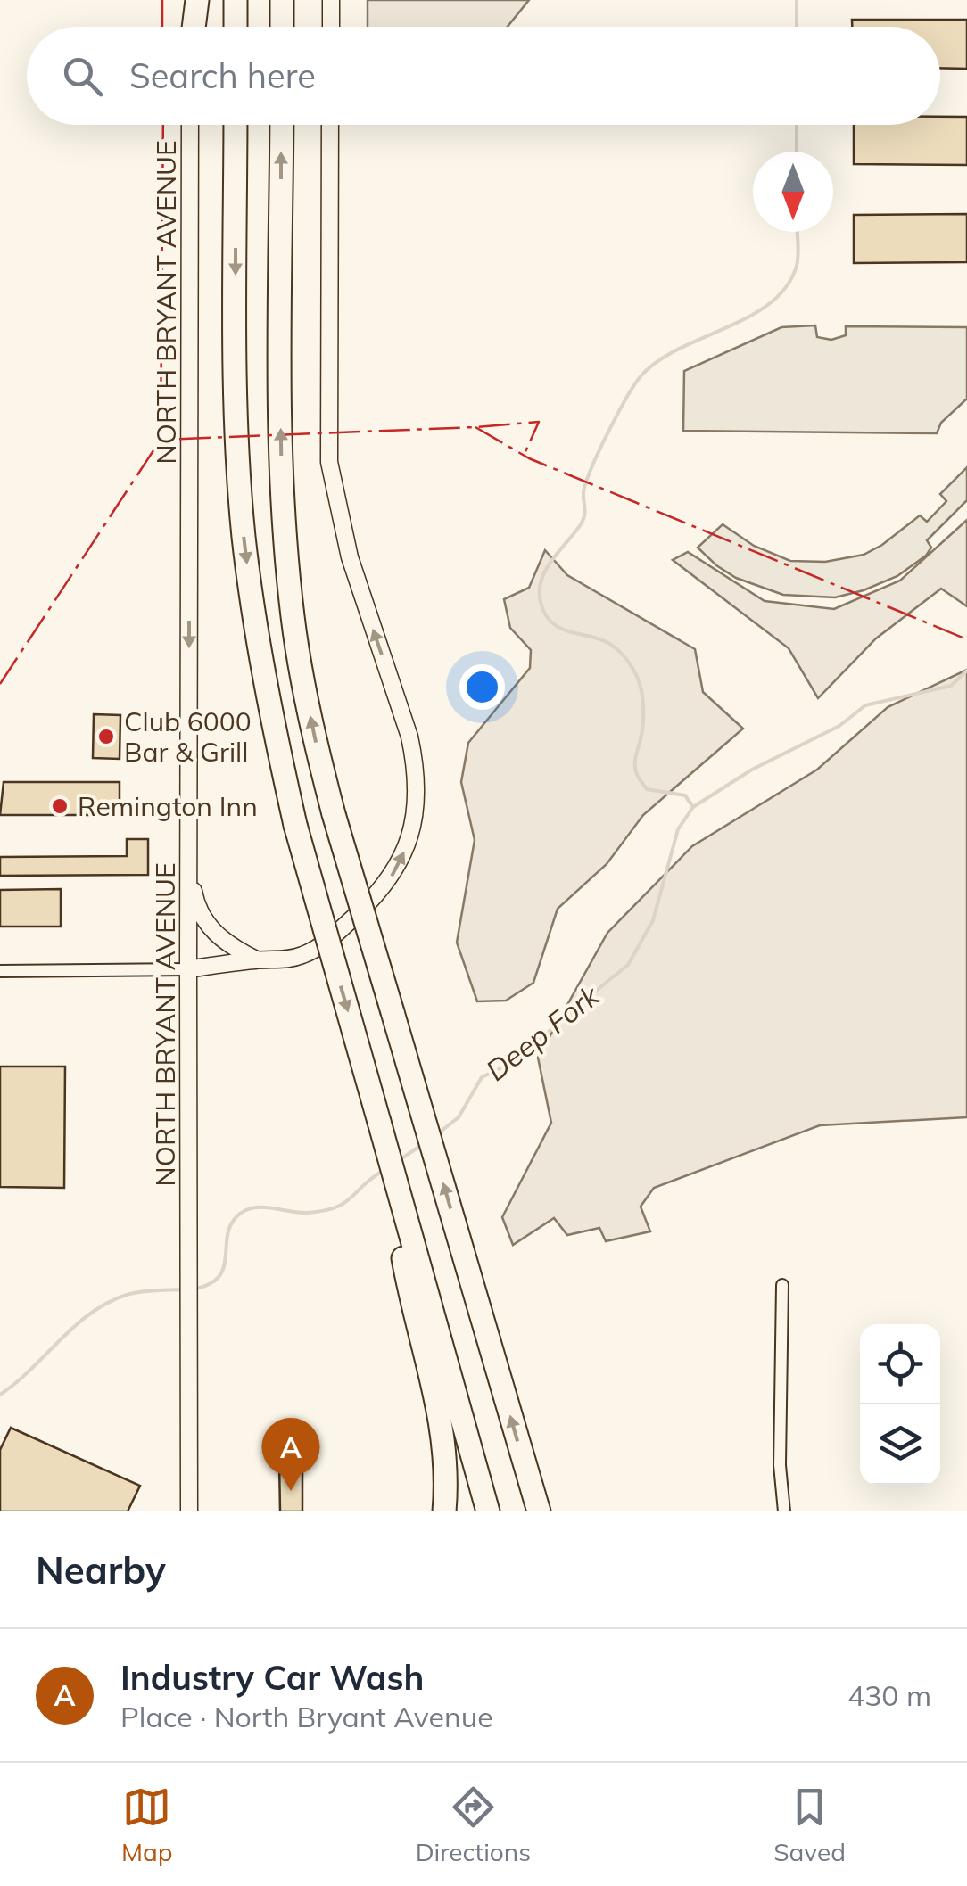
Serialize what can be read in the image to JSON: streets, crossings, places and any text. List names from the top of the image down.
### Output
{
  "streets": {
    "main road": ["NORTH BRYANT AVENUE"]
  },
  "one_way": ["NORTH BRYANT AVENUE"],
  "water": ["Deep Fork"],
  "places": ["Club 6000 Bar & Grill", "Remington Inn"],
  "north": "bottom",
  "page": {
    "search": "Search here",
    "pins": "A",
    "heading": "Nearby",
    "list": [
      {
        "mark": "A",
        "name": "Industry Car Wash",
        "note": "Place · North Bryant Avenue",
        "value": "430 m"
      }
    ],
    "nav": ["Map", "Directions", "Saved"]
  }
}
